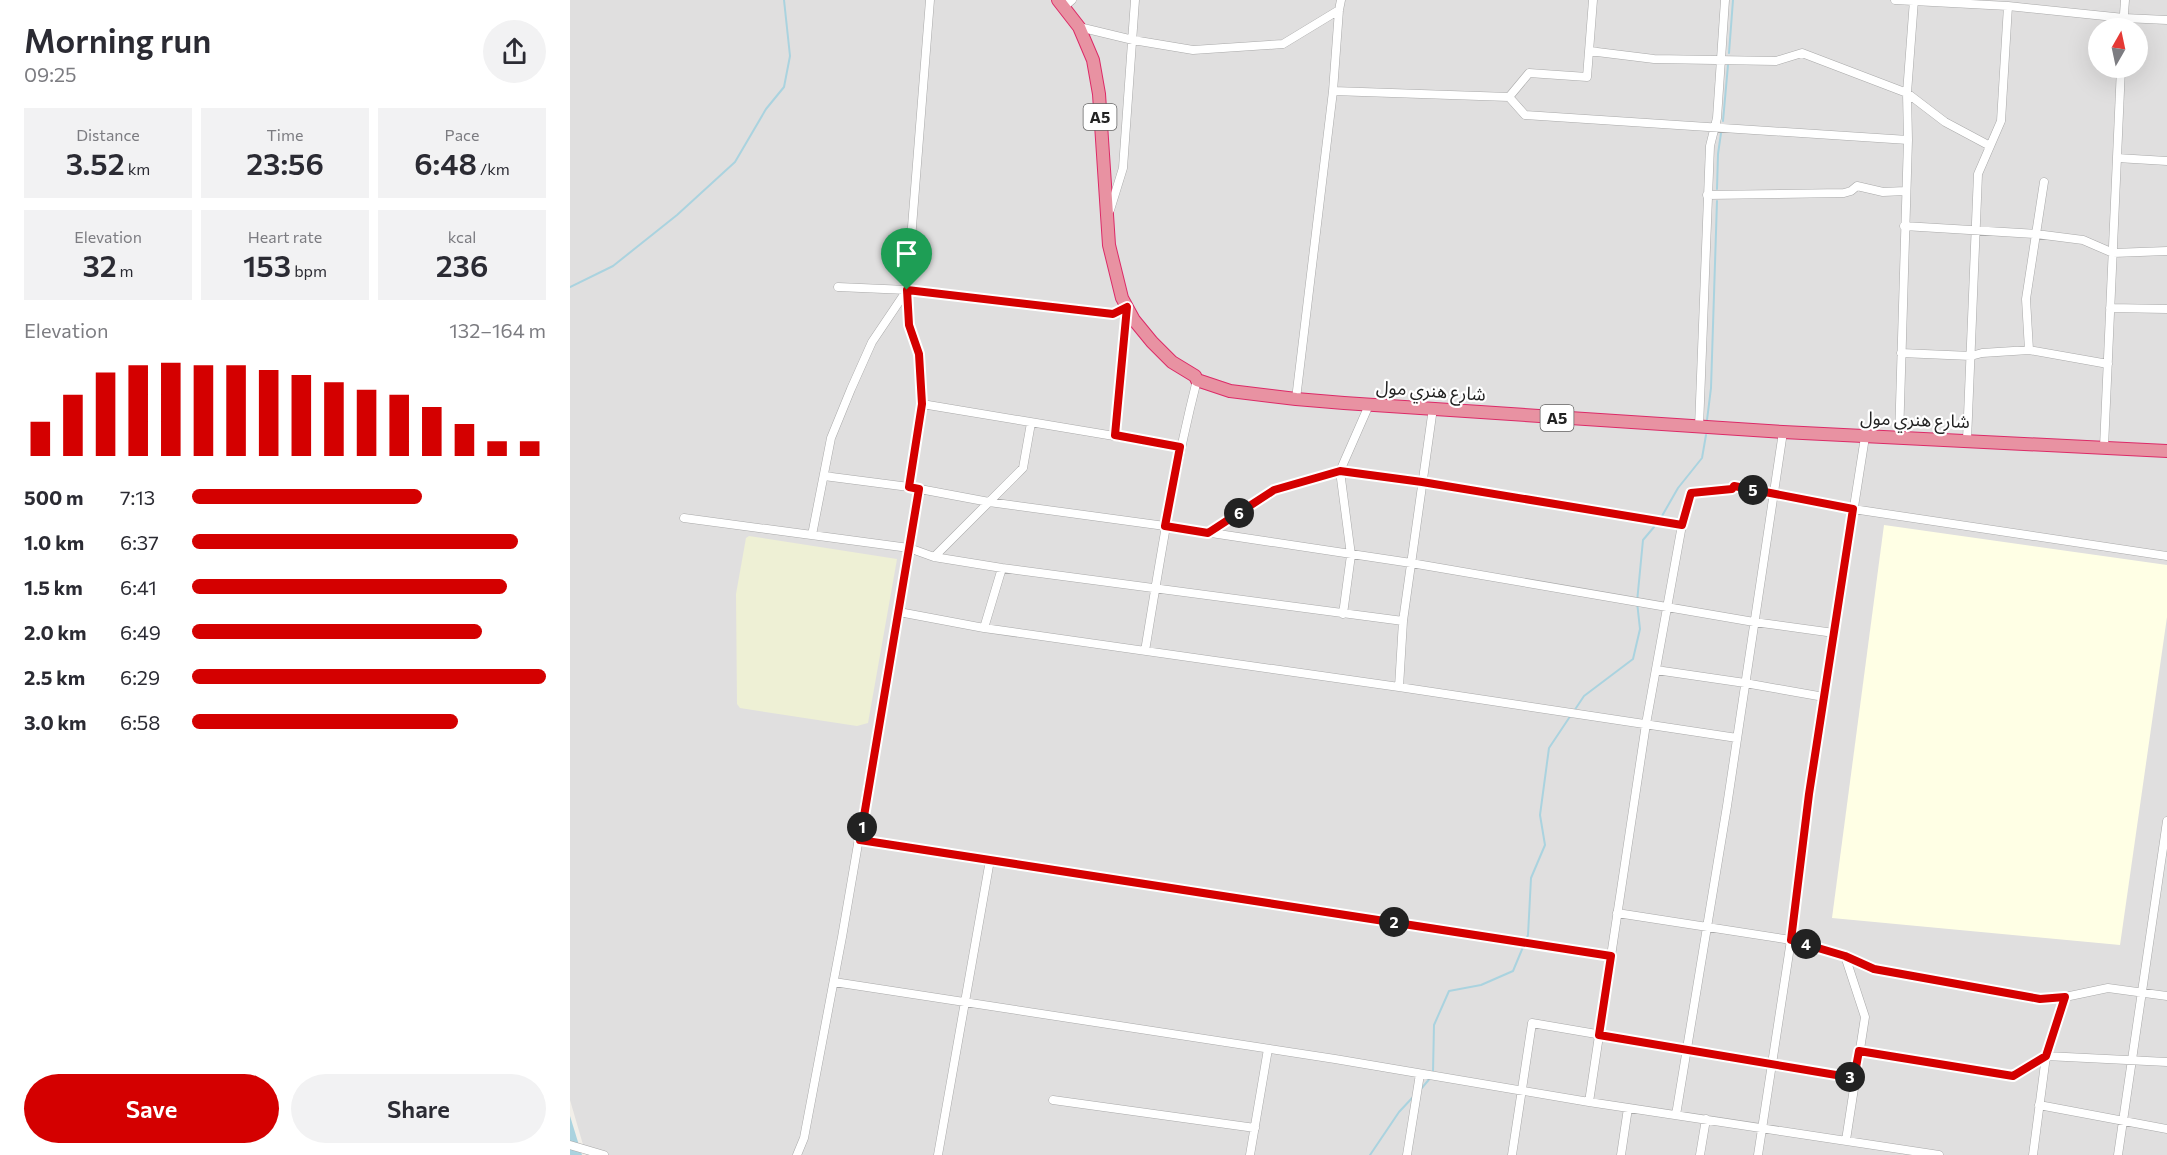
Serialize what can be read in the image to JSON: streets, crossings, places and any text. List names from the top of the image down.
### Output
{
  "streets": {
    "highway": ["A5", "شارع هنري مول"]
  },
  "crossings": [
    ["A5", "شارع هنري مول"]
  ],
  "north": "top",
  "page": {
    "heading": ["Morning run", "09:25"],
    "stats": [
      ["Distance", "3.52 km"],
      ["Time", "23:56"],
      ["Pace", "6:48 /km"],
      ["Elevation", "32 m"],
      ["Heart rate", "153 bpm"],
      ["kcal", "236"]
    ],
    "chart": ["Elevation", "132–164 m"],
    "list": [
      {
        "name": "500 m",
        "note": "7:13"
      },
      {
        "name": "1.0 km",
        "note": "6:37"
      },
      {
        "name": "1.5 km",
        "note": "6:41"
      },
      {
        "name": "2.0 km",
        "note": "6:49"
      },
      {
        "name": "2.5 km",
        "note": "6:29"
      },
      {
        "name": "3.0 km",
        "note": "6:58"
      }
    ],
    "pins": [
      "5",
      "6",
      "1",
      "2",
      "4",
      "3"
    ],
    "buttons": ["Save", "Share"]
  }
}
